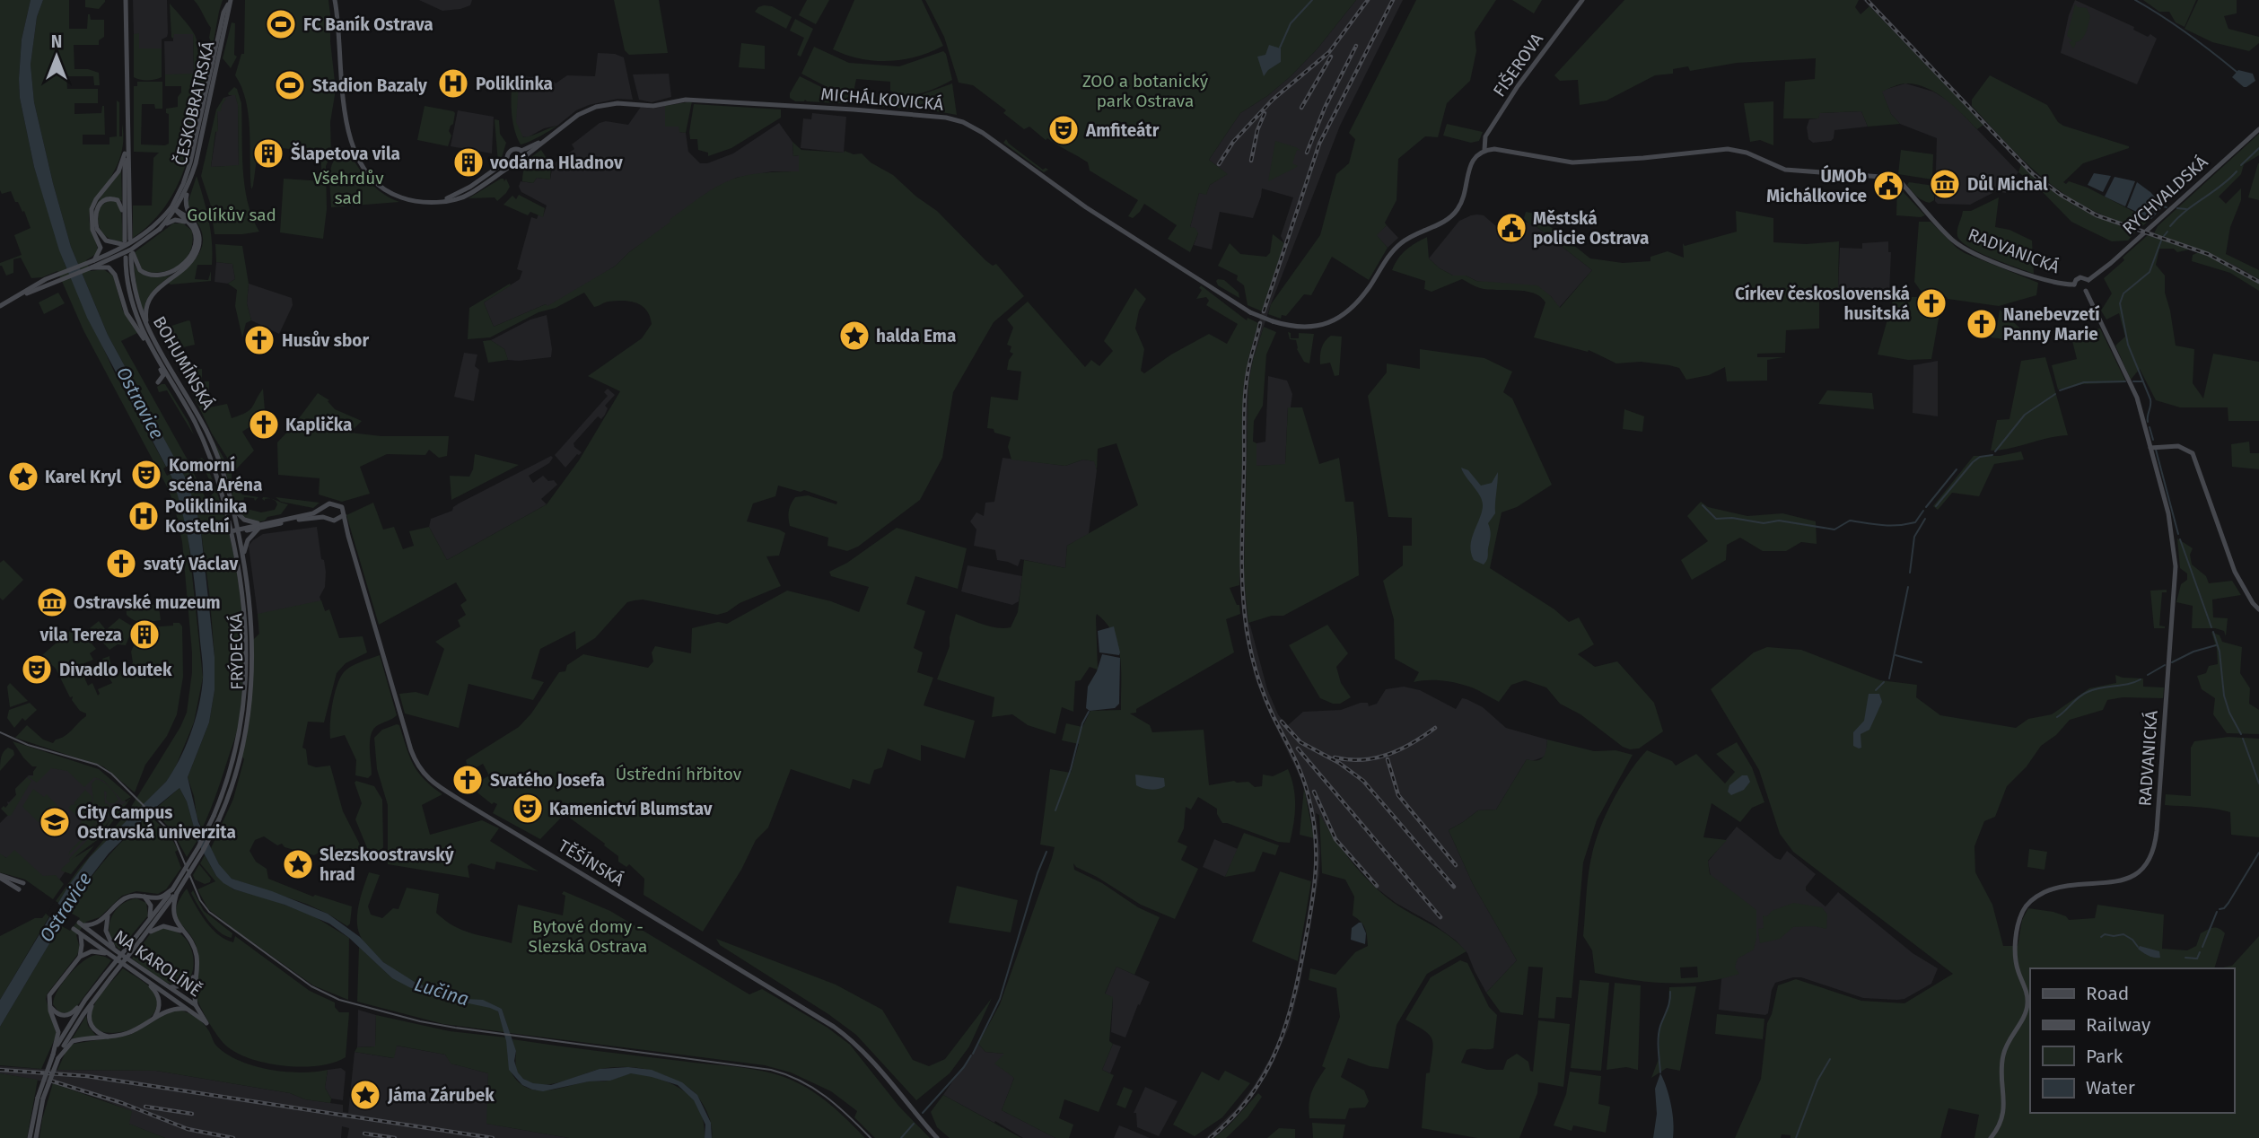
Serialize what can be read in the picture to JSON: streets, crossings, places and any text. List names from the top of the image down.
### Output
{
  "streets": {
    "main road": [
      "FIŠEROVA",
      "MICHÁLKOVICKÁ",
      "ČESKOBRATRSKÁ",
      "RYCHVALDSKÁ",
      "RADVANICKÁ",
      "BOHUMÍNSKÁ",
      "FRÝDECKÁ",
      "TĚŠÍNSKÁ",
      "NA KAROLÍNĚ"
    ]
  },
  "crossings": [
    ["FIŠEROVA", "MICHÁLKOVICKÁ"],
    ["FIŠEROVA", "RADVANICKÁ"],
    ["RYCHVALDSKÁ", "RADVANICKÁ"],
    ["BOHUMÍNSKÁ", "FRÝDECKÁ"]
  ],
  "water": ["Ostravice", "Lučina"],
  "parks": [
    "ZOO a botanický park Ostrava",
    "Všehrdův sad",
    "Golíkův sad",
    "Ústřední hřbitov",
    "Bytové domy - Slezská Ostrava"
  ],
  "places": {
    "sports": ["FC Baník Ostrava", "Stadion Bazaly"],
    "hospital": ["Poliklinka", "Poliklinika Kostelní"],
    "theatre": [
      "Amfiteátr",
      "Komorní scéna Aréna",
      "Divadlo loutek",
      "Kamenictví Blumstav"
    ],
    "building": ["Šlapetova vila", "vodárna Hladnov", "vila Tereza"],
    "museum": ["Důl Michal", "Ostravské muzeum"],
    "public building": ["ÚMOb Michálkovice", "Městská policie Ostrava"],
    "church": [
      "Církev československá husitská",
      "Nanebevzetí Panny Marie",
      "Husův sbor",
      "Kaplička",
      "svatý Václav",
      "Svatého Josefa"
    ],
    "place": [
      "halda Ema",
      "Karel Kryl",
      "Slezskoostravský hrad",
      "Jáma Zárubek"
    ],
    "school or university": ["City Campus Ostravská univerzita"]
  },
  "legend": [
    "Road",
    "Railway",
    "Park",
    "Water"
  ],
  "north": "top"
}
